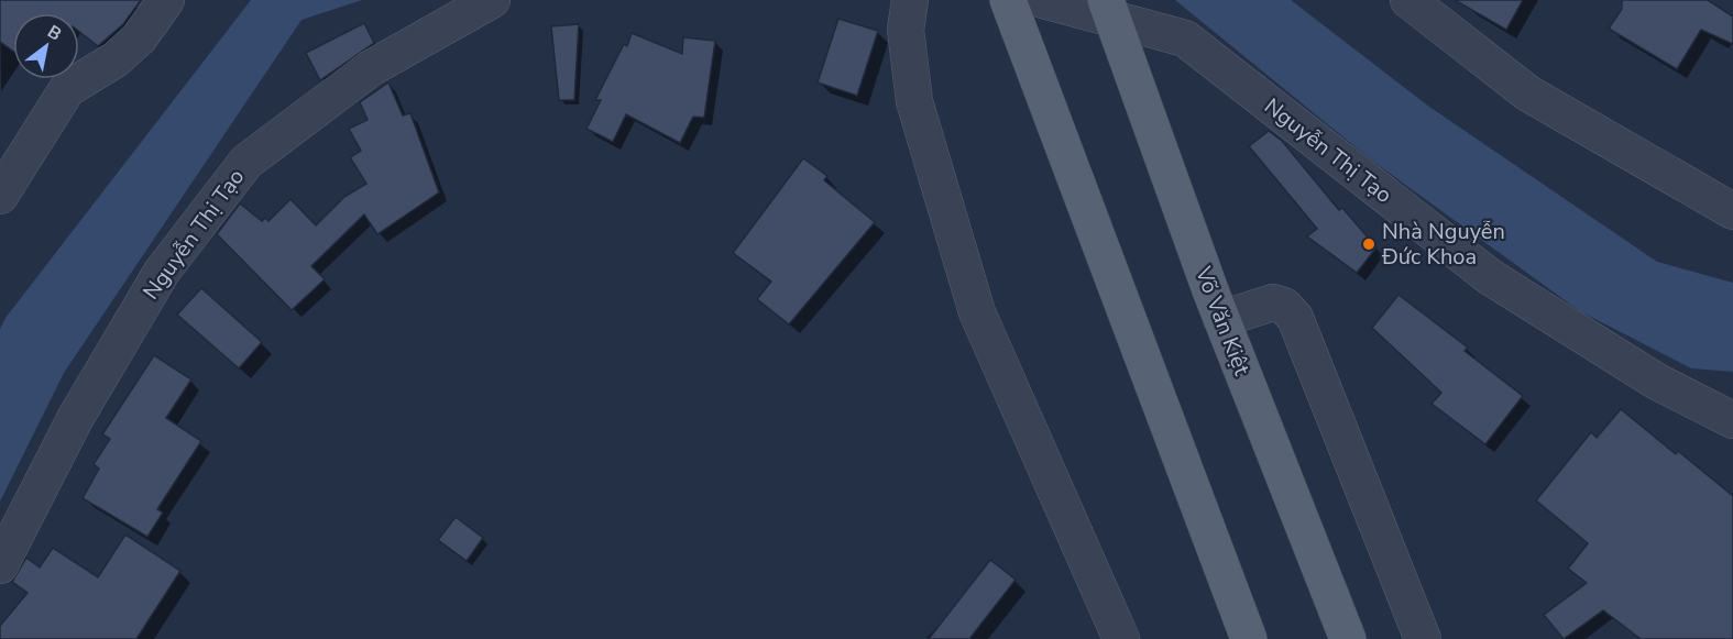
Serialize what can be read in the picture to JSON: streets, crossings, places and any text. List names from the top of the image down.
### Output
{
  "streets": {
    "main road": ["Võ Văn Kiệt"],
    "street": ["Nguyễn Thị Tạo"]
  },
  "places": ["Nhà Nguyễn Đức Khoa"],
  "north": "top right"
}
